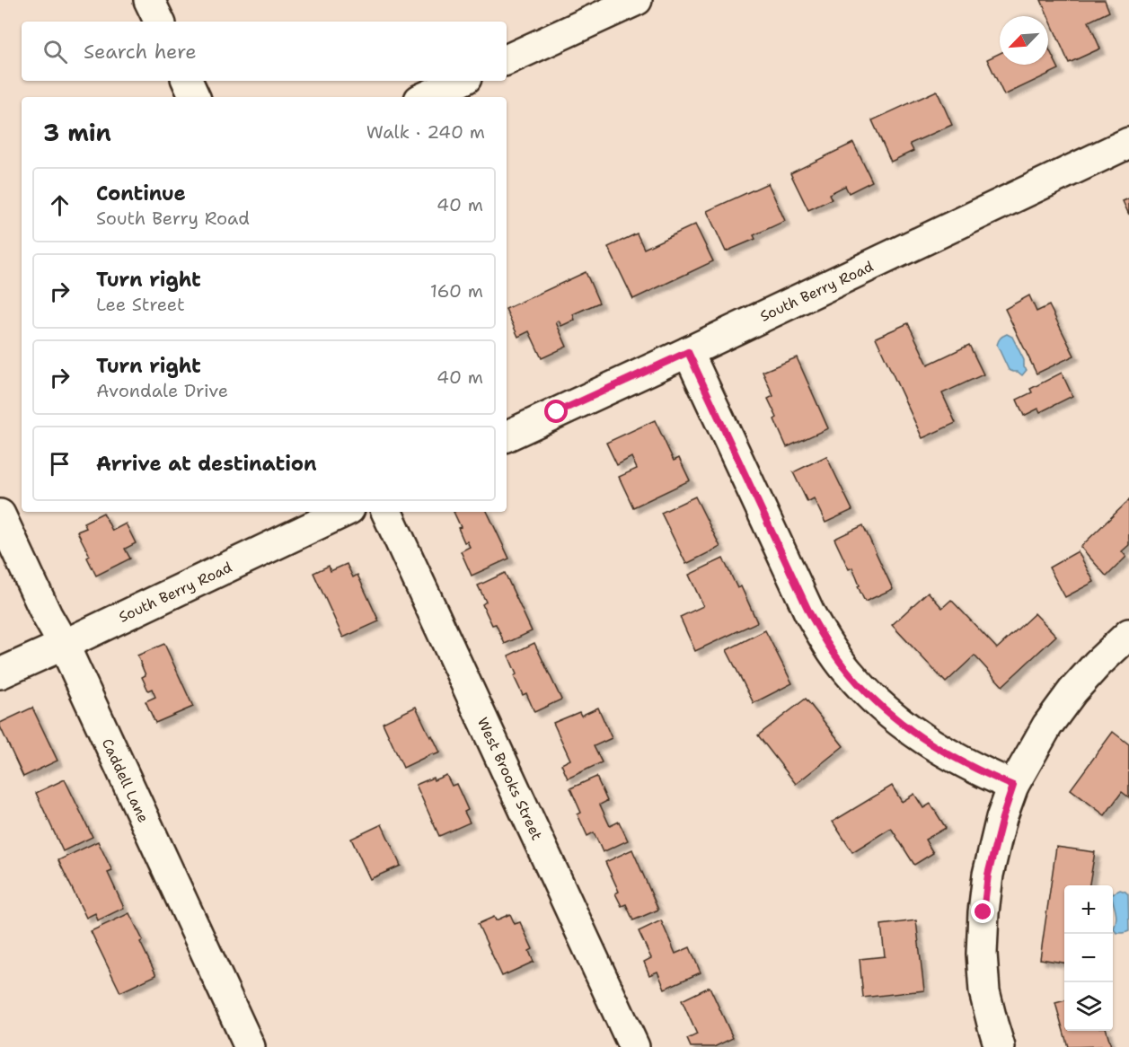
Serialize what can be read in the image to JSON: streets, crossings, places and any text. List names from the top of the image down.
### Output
{
  "streets": {
    "street": ["South Berry Road", "West Brooks Street", "Caddell Lane"]
  },
  "crossings": [
    ["South Berry Road", "Caddell Lane"]
  ],
  "north": "bottom left",
  "page": {
    "search": "Search here",
    "heading": ["3 min", "Walk · 240 m"],
    "list": [
      ["Continue", "South Berry Road", "40 m"],
      ["Turn right", "Lee Street", "160 m"],
      ["Turn right", "Avondale Drive", "40 m"],
      "Arrive at destination"
    ],
    "map_buttons": ["+", "−"]
  }
}
